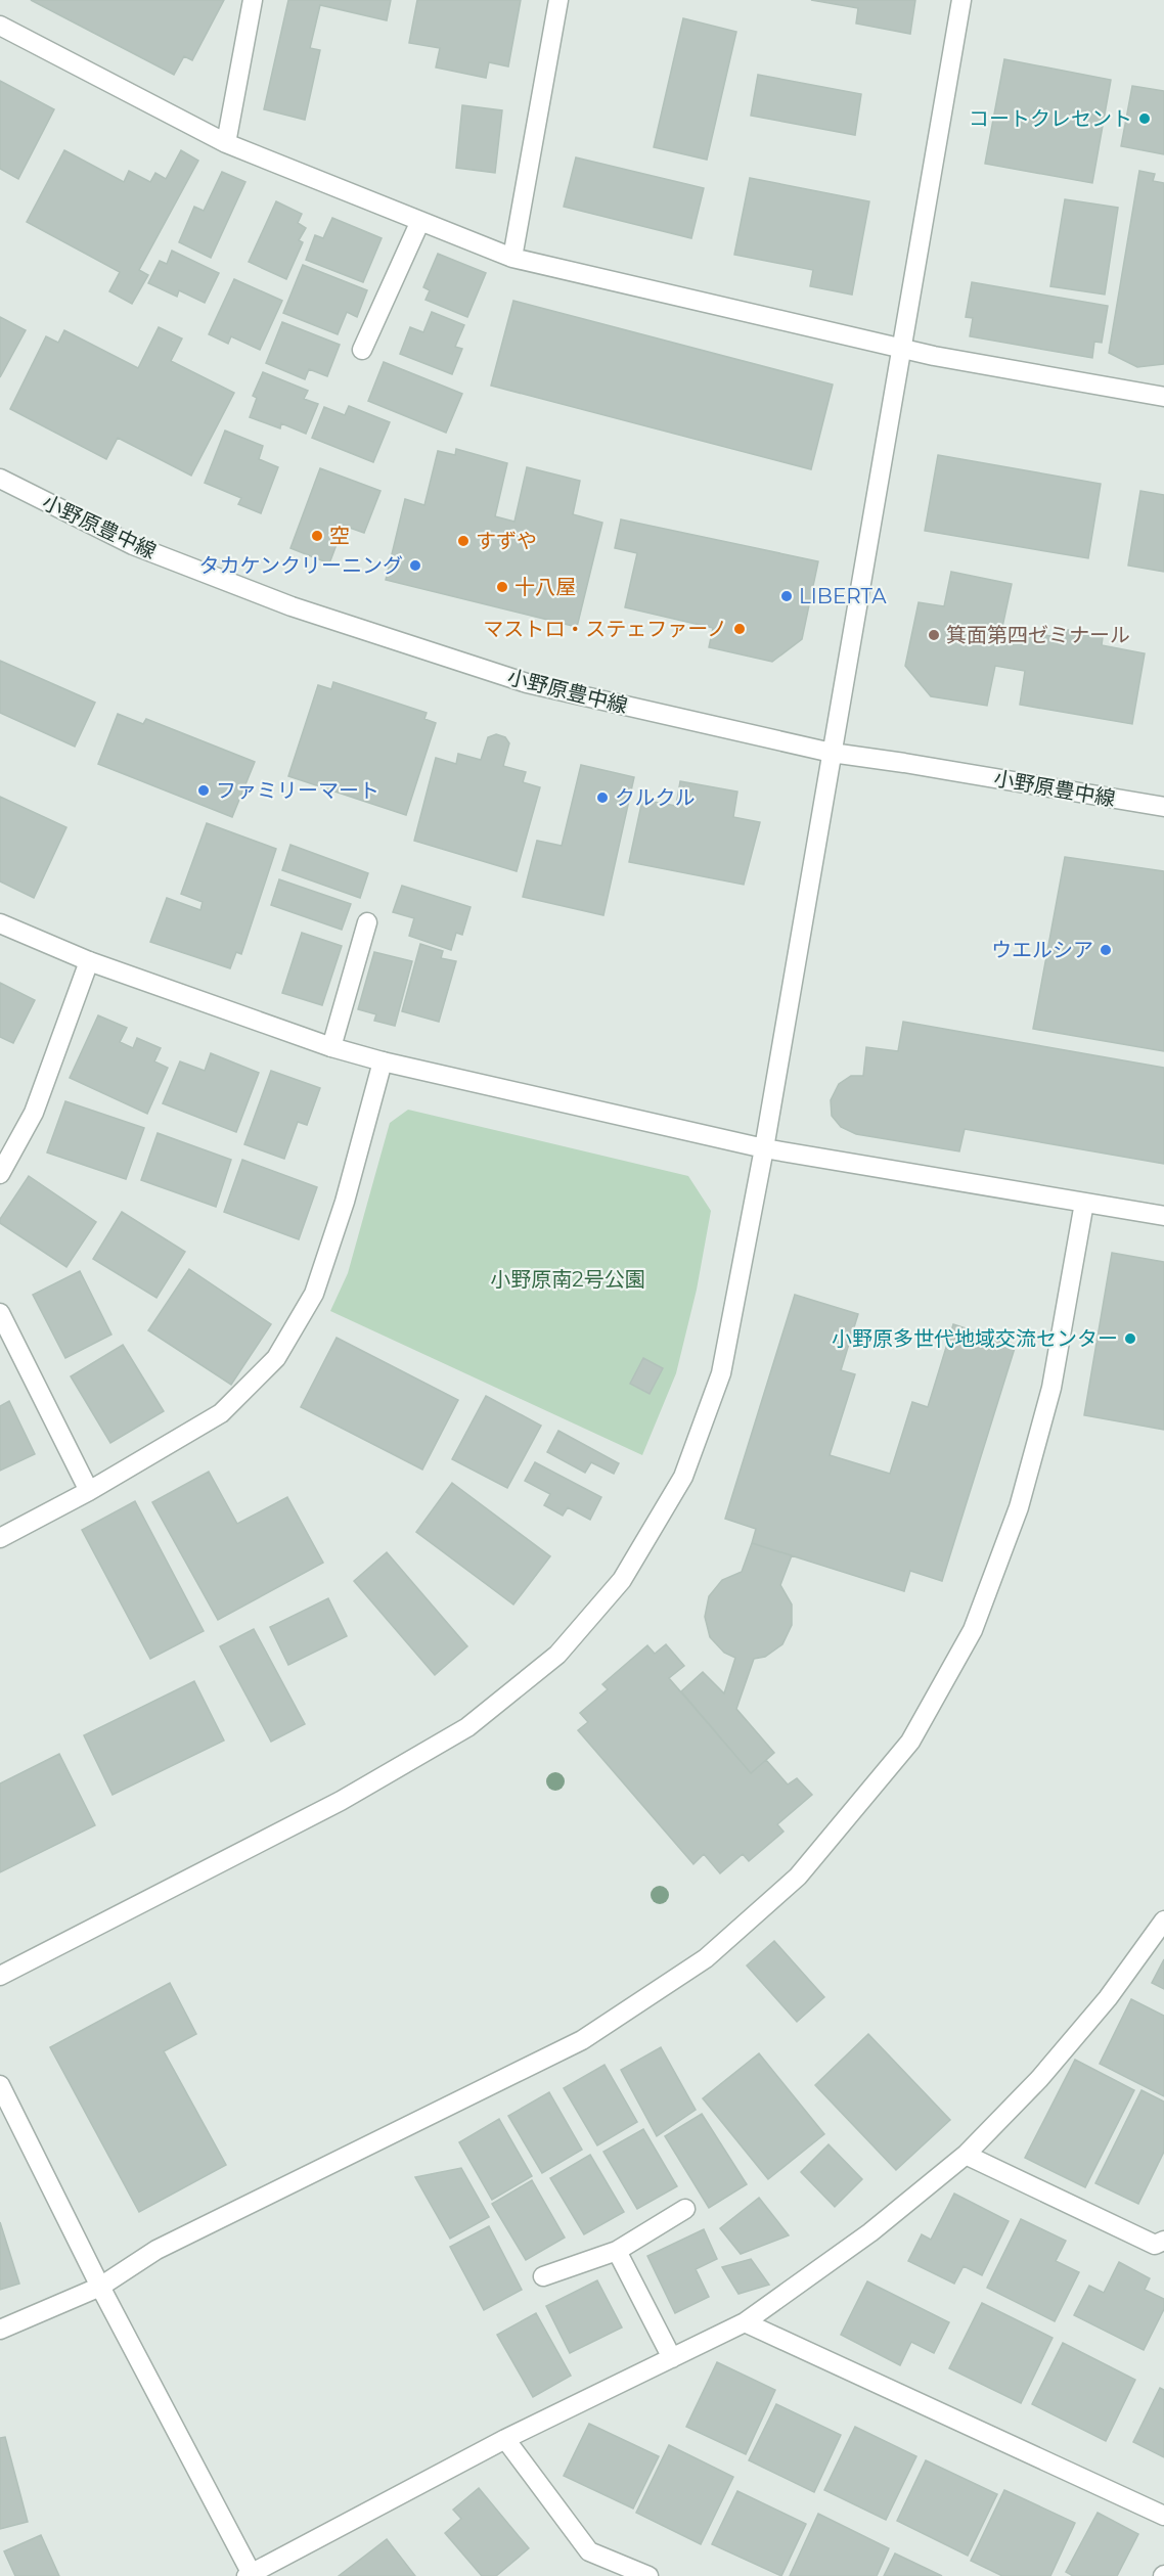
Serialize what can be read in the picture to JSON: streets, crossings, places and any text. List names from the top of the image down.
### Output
{
  "streets": {
    "street": ["小野原豊中線"]
  },
  "parks": ["小野原南2号公園"],
  "places": [
    "コートクレセント",
    "空",
    "すずや",
    "タカケンクリーニング",
    "十八屋",
    "LIBERTA",
    "マストロ・ステェファーノ",
    "箕面第四ゼミナール",
    "ファミリーマート",
    "クルクル",
    "ウエルシア",
    "小野原多世代地域交流センター"
  ]
}
